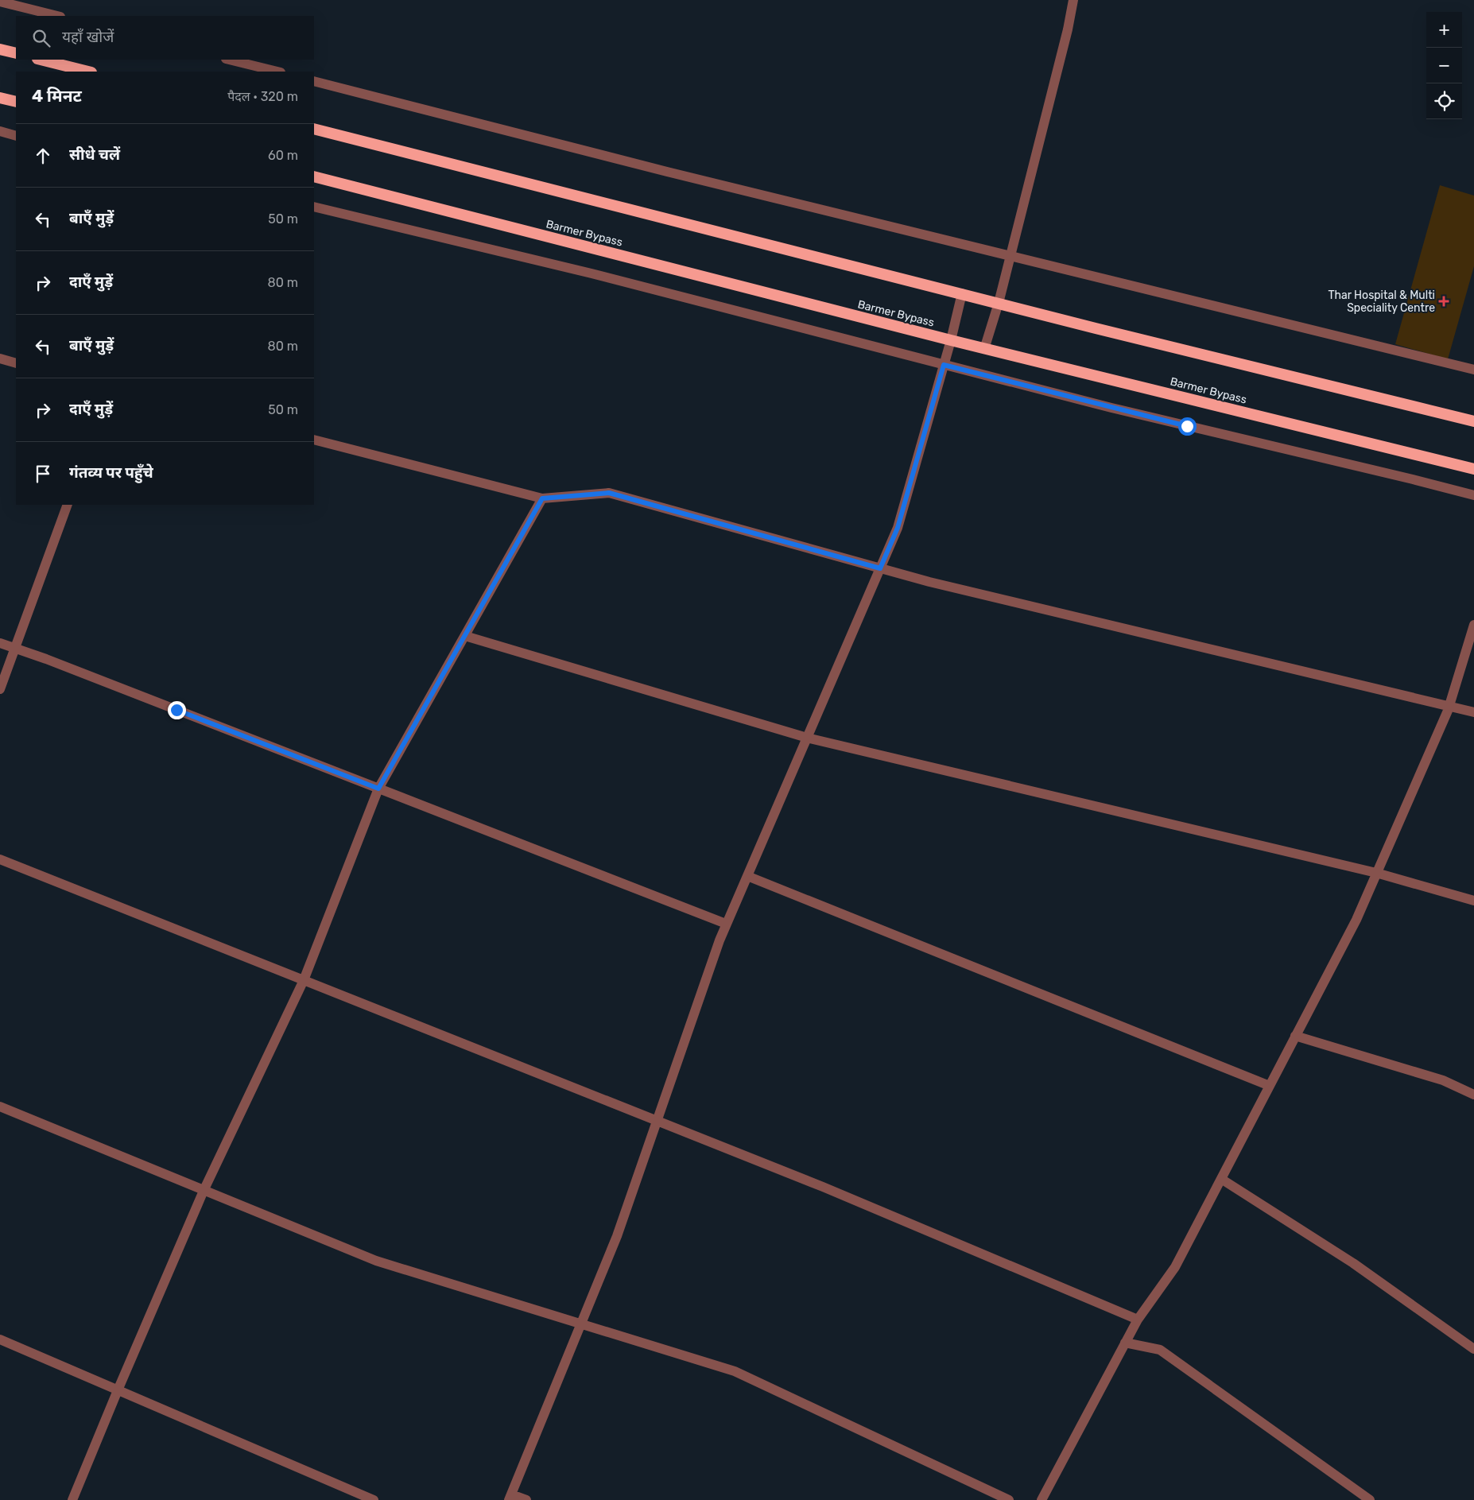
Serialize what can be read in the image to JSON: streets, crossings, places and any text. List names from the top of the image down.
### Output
{
  "streets": {
    "highway": ["Barmer Bypass"]
  },
  "places": {
    "health": ["Thar Hospital & Multi Speciality Centre"]
  },
  "page": {
    "map_buttons": ["+", "−"],
    "search": "यहाँ खोजें",
    "heading": ["4 मिनट", "पैदल · 320 m"],
    "list": [
      ["सीधे चलें", "60 m"],
      ["बाएँ मुड़ें", "50 m"],
      ["दाएँ मुड़ें", "80 m"],
      ["बाएँ मुड़ें", "80 m"],
      ["दाएँ मुड़ें", "50 m"],
      "गंतव्य पर पहुँचे"
    ]
  }
}
